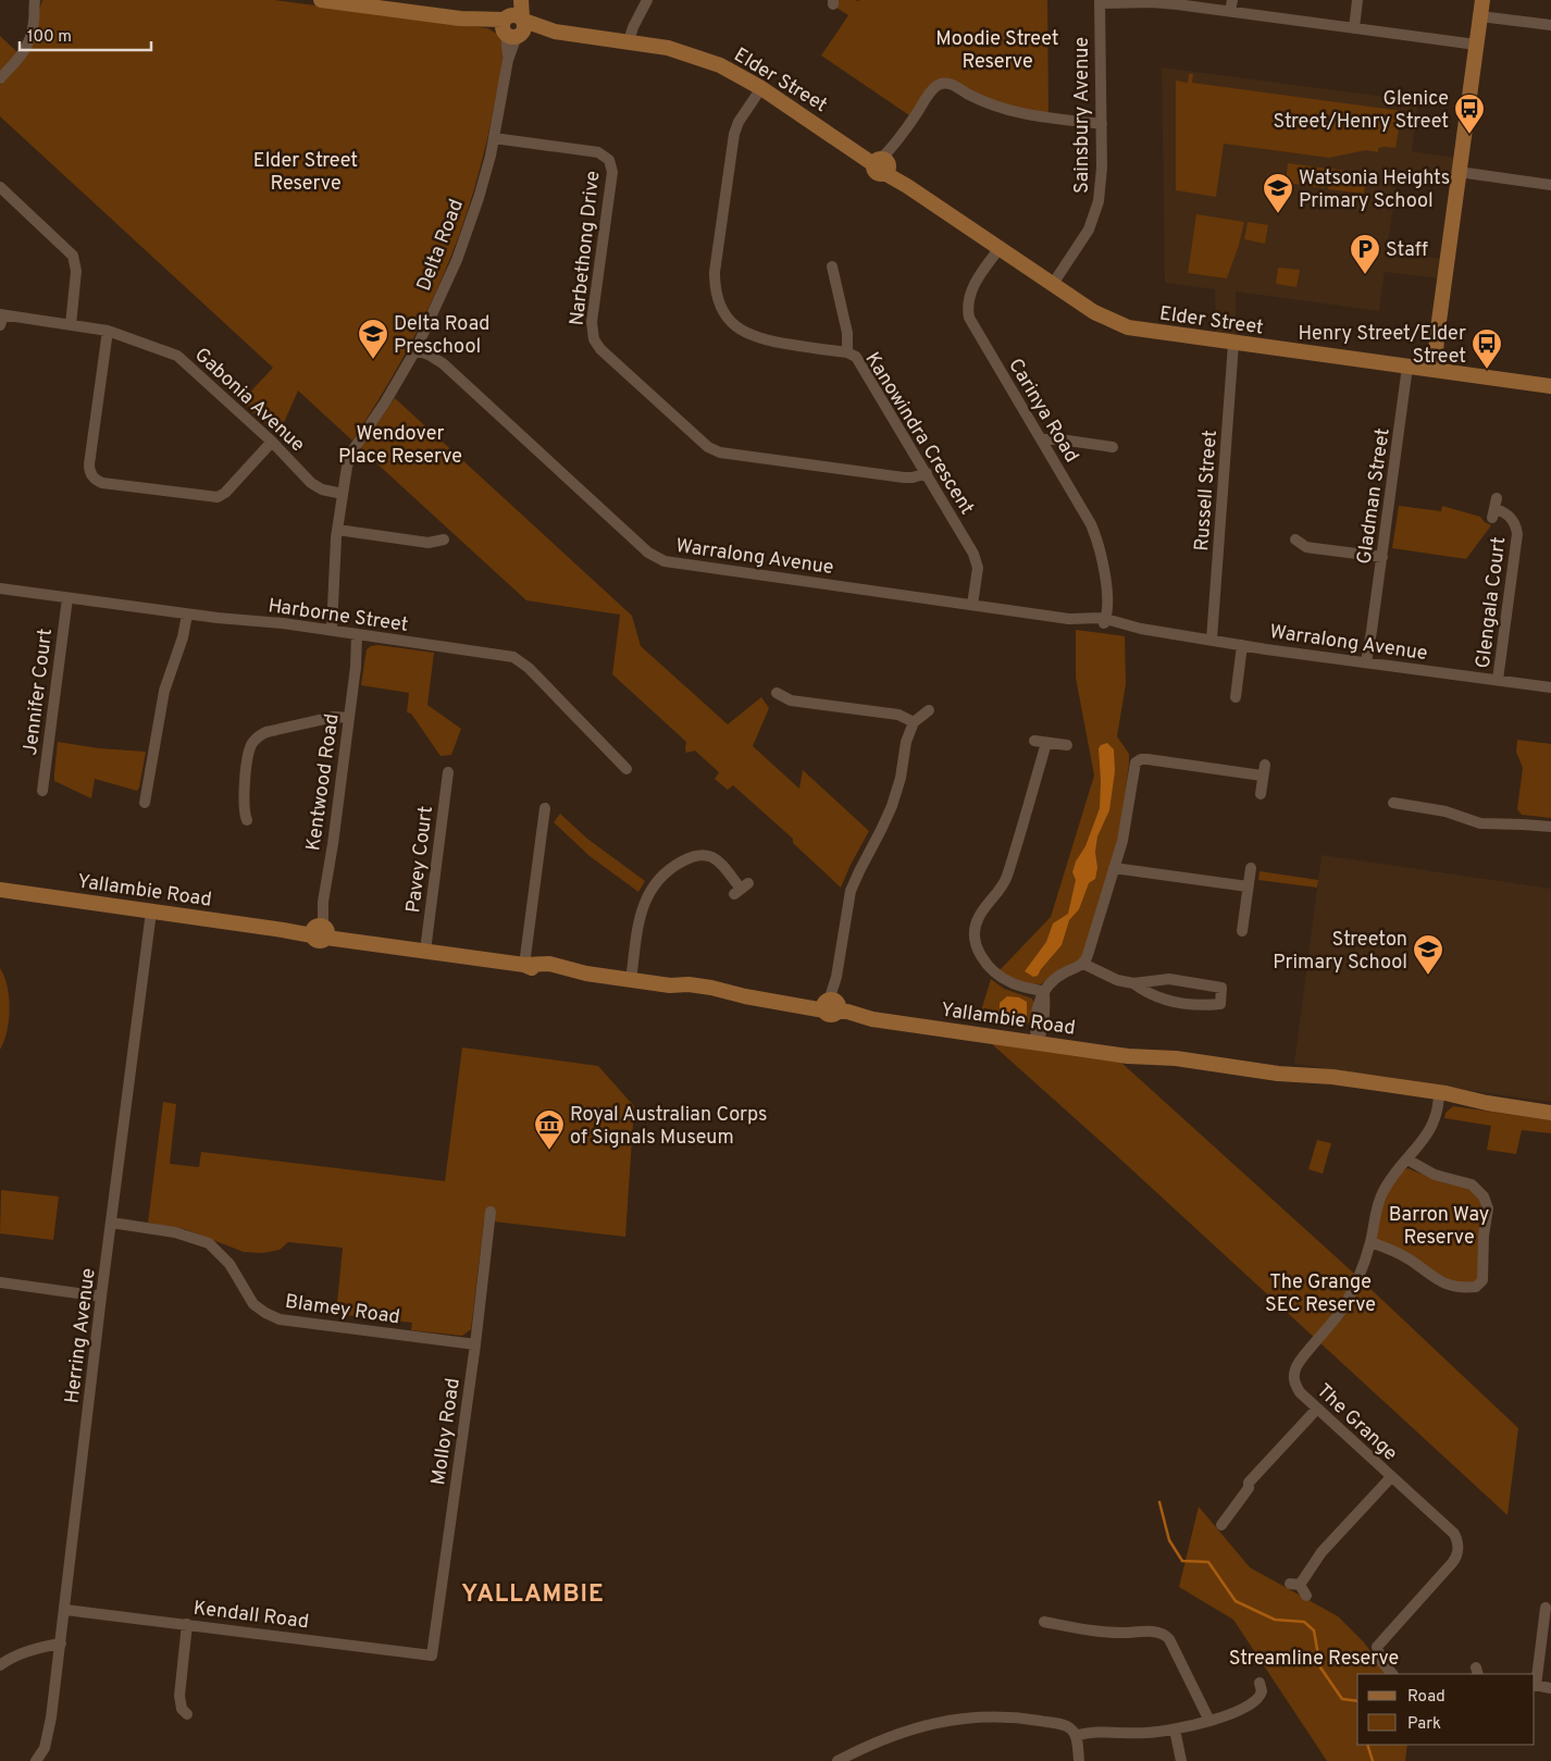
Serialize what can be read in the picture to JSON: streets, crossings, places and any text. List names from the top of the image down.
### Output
{
  "streets": {
    "street": [
      "Elder Street",
      "Sainsbury Avenue",
      "Delta Road",
      "Narbethong Drive",
      "Gabonia Avenue",
      "Carinya Road",
      "Kanowindra Crescent",
      "Russell Street",
      "Gladman Street",
      "Warralong Avenue",
      "Glengala Court",
      "Harborne Street",
      "Jennifer Court",
      "Kentwood Road",
      "Pavey Court",
      "Yallambie Road",
      "Blamey Road",
      "Herring Avenue",
      "The Grange",
      "Molloy Road",
      "Kendall Road"
    ]
  },
  "crossings": [
    ["Elder Street", "Sainsbury Avenue"],
    ["Elder Street", "Delta Road"],
    ["Elder Street", "Carinya Road"],
    ["Elder Street", "Kanowindra Crescent"],
    ["Elder Street", "Russell Street"],
    ["Elder Street", "Gladman Street"],
    ["Delta Road", "Narbethong Drive"],
    ["Delta Road", "Gabonia Avenue"],
    ["Delta Road", "Warralong Avenue"],
    ["Delta Road", "Harborne Street"],
    ["Narbethong Drive", "Kanowindra Crescent"],
    ["Carinya Road", "Warralong Avenue"],
    ["Kanowindra Crescent", "Warralong Avenue"],
    ["Russell Street", "Warralong Avenue"],
    ["Gladman Street", "Warralong Avenue"],
    ["Warralong Avenue", "Glengala Court"],
    ["Harborne Street", "Jennifer Court"],
    ["Harborne Street", "Kentwood Road"],
    ["Kentwood Road", "Yallambie Road"],
    ["Pavey Court", "Yallambie Road"],
    ["Yallambie Road", "Herring Avenue"],
    ["Yallambie Road", "The Grange"],
    ["Blamey Road", "Herring Avenue"],
    ["Blamey Road", "Molloy Road"],
    ["Herring Avenue", "Kendall Road"],
    ["Molloy Road", "Kendall Road"]
  ],
  "districts": ["YALLAMBIE"],
  "parks": [
    "Moodie Street Reserve",
    "Elder Street Reserve",
    "Wendover Place Reserve",
    "Barron Way Reserve",
    "The Grange SEC Reserve",
    "Streamline Reserve"
  ],
  "places": {
    "bus stop": ["Glenice Street/Henry Street", "Henry Street/Elder Street"],
    "school or university": ["Watsonia Heights Primary School", "Delta Road Preschool", "Streeton Primary School"],
    "parking": ["Staff"],
    "museum": ["Royal Australian Corps of Signals Museum"]
  },
  "legend": ["Road", "Park"],
  "scale_bar": "100 m"
}
